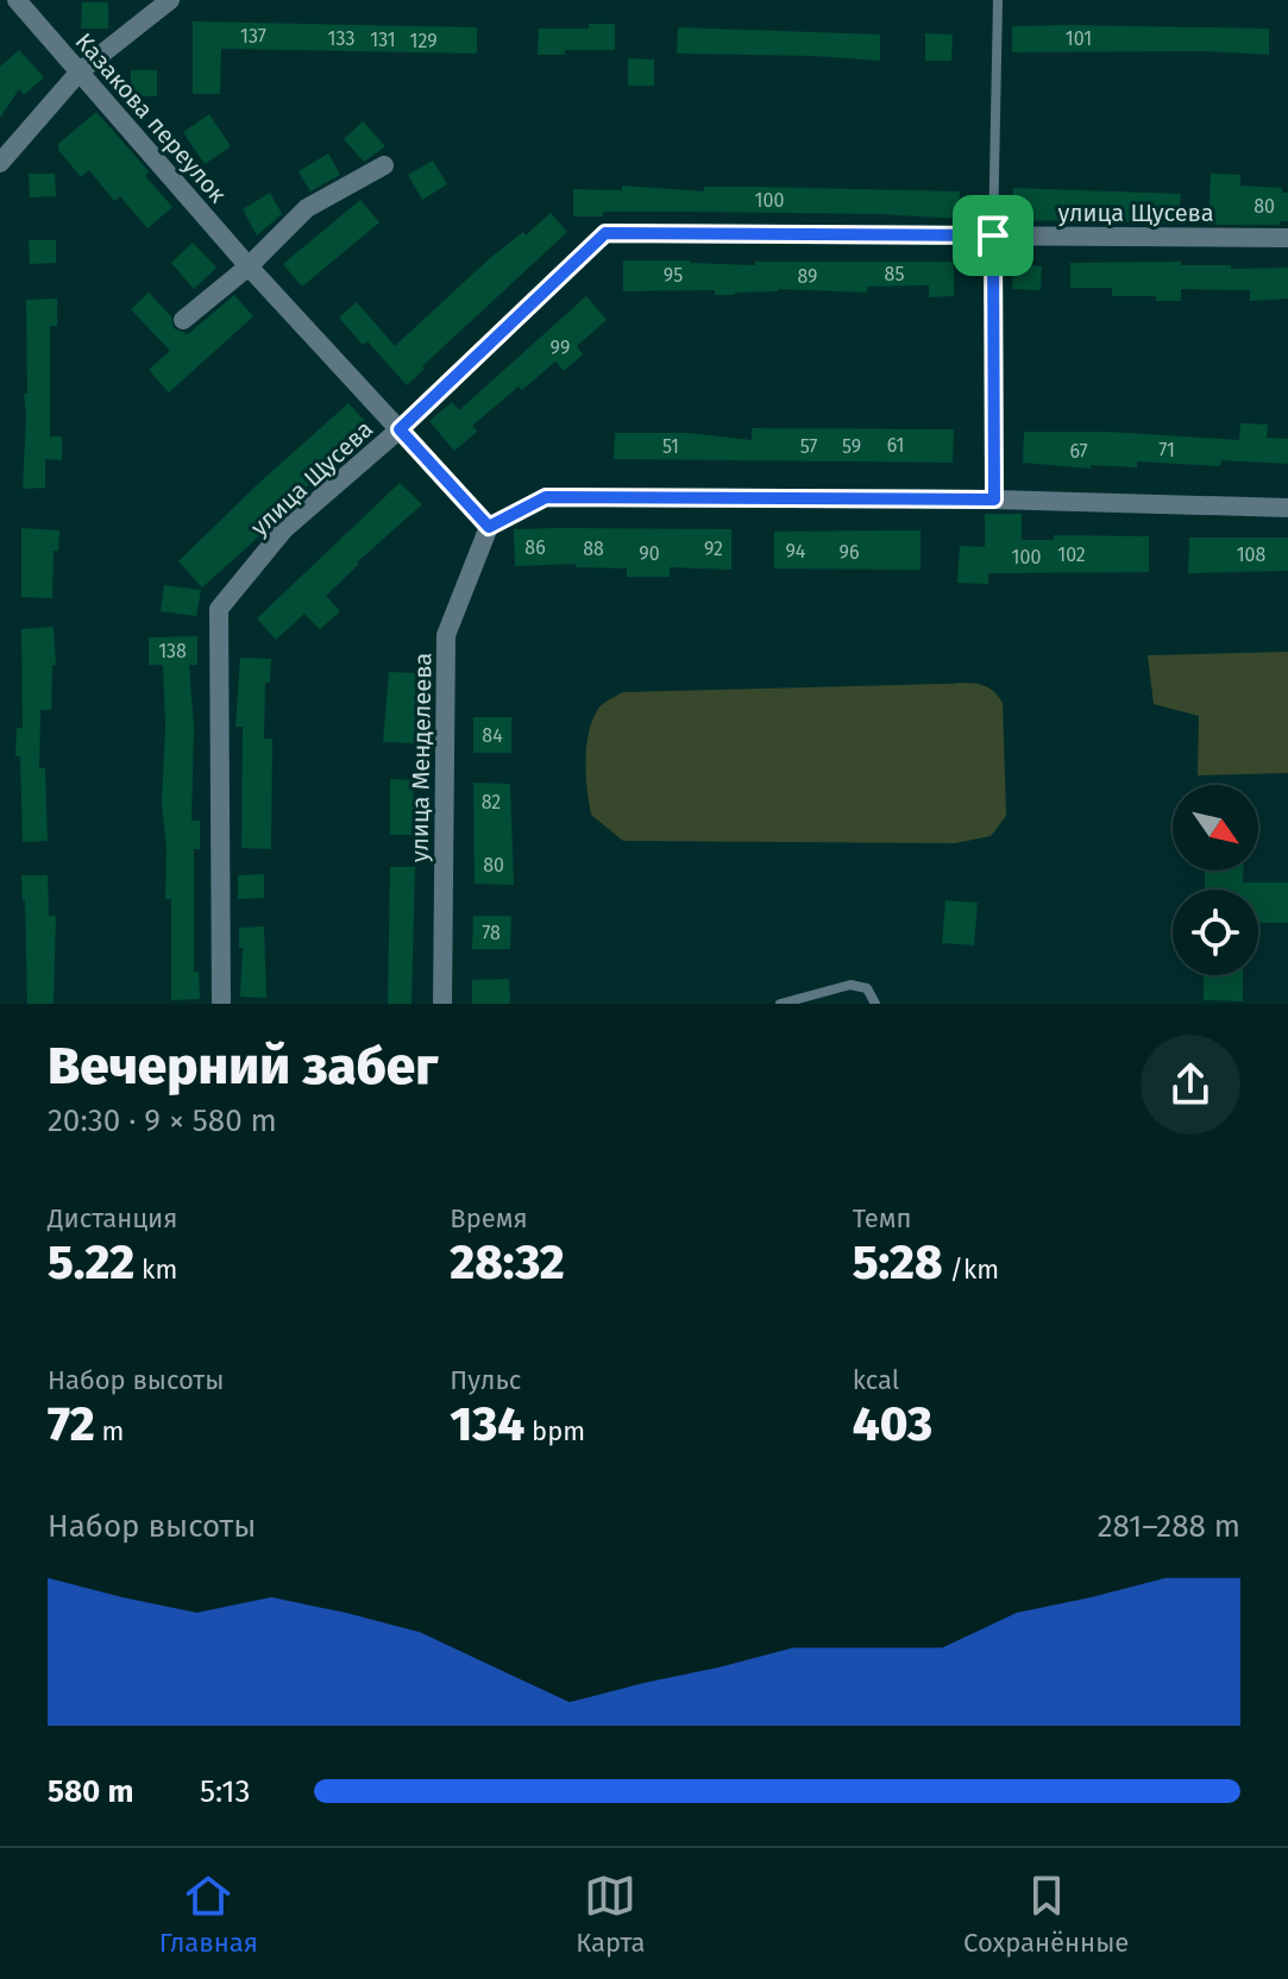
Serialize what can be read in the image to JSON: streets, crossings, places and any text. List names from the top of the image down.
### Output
{
  "streets": {
    "street": ["Казакова переулок", "улица Щусева", "улица Менделеева"]
  },
  "crossings": [
    ["Казакова переулок", "улица Щусева"],
    ["Казакова переулок", "улица Менделеева"]
  ],
  "house_numbers": [
    "137",
    "133",
    "101",
    "131",
    "129",
    "100",
    "80",
    "85",
    "95",
    "89",
    "99",
    "61",
    "51",
    "57",
    "59",
    "71",
    "67",
    "86",
    "88",
    "92",
    "94",
    "96",
    "90",
    "102",
    "108",
    "100",
    "138",
    "84",
    "82",
    "80",
    "78"
  ],
  "north": "bottom right",
  "page": {
    "heading": ["Вечерний забег", "20:30 · 9 × 580 m"],
    "stats": [
      ["Дистанция", "5.22 km"],
      ["Время", "28:32"],
      ["Темп", "5:28 /km"],
      ["Набор высоты", "72 m"],
      ["Пульс", "134 bpm"],
      ["kcal", "403"]
    ],
    "chart": ["Набор высоты", "281–288 m"],
    "list": [
      {
        "name": "580 m",
        "note": "5:13"
      }
    ],
    "tabs": ["Главная", "Карта", "Сохранённые"]
  }
}
